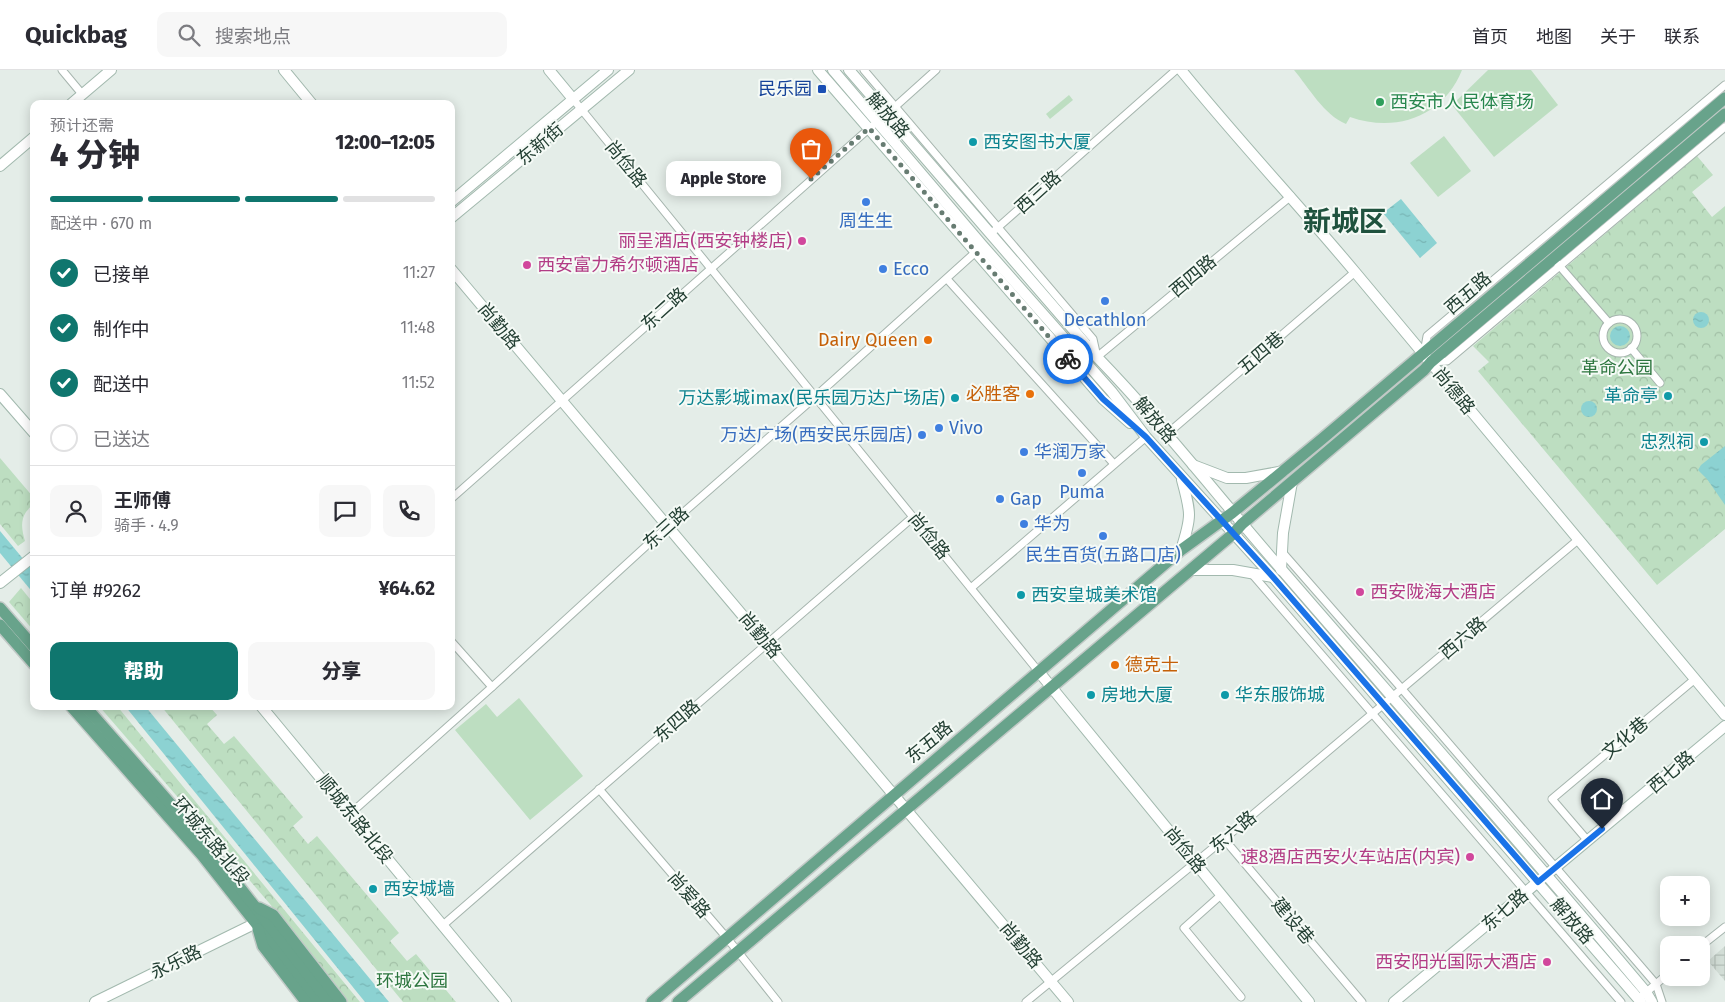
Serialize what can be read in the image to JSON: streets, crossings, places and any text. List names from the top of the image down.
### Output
{
  "streets": {
    "main road": [
      "解放路",
      "东新街",
      "尚俭路",
      "西五路",
      "尚勤路",
      "尚德路",
      "东五路",
      "西七路",
      "顺城东路北段",
      "环城东路北段",
      "东七路",
      "永乐路"
    ],
    "street": [
      "西三路",
      "西四路",
      "东二路",
      "五四巷",
      "东三路",
      "西六路",
      "东四路",
      "文化巷",
      "东六路",
      "尚爱路",
      "建设巷"
    ]
  },
  "crossings": [
    ["解放路", "西三路"],
    ["解放路", "西四路"],
    ["解放路", "西五路"],
    ["解放路", "东二路"],
    ["解放路", "五四巷"],
    ["解放路", "东三路"],
    ["解放路", "西六路"],
    ["解放路", "东五路"],
    ["解放路", "西七路"],
    ["解放路", "东六路"],
    ["解放路", "东七路"],
    ["东新街", "尚俭路"],
    ["尚俭路", "东二路"],
    ["尚俭路", "东三路"],
    ["尚俭路", "东四路"],
    ["尚俭路", "东五路"],
    ["尚俭路", "东六路"],
    ["西四路", "尚德路"],
    ["西五路", "尚德路"],
    ["西五路", "东五路"],
    ["东二路", "尚勤路"],
    ["尚勤路", "东三路"],
    ["尚勤路", "东四路"],
    ["尚勤路", "东五路"],
    ["尚勤路", "东六路"],
    ["五四巷", "尚德路"],
    ["尚德路", "西六路"],
    ["尚德路", "文化巷"],
    ["东三路", "顺城东路北段"],
    ["西六路", "东六路"],
    ["东四路", "顺城东路北段"],
    ["东四路", "尚爱路"],
    ["文化巷", "西七路"],
    ["东五路", "尚爱路"],
    ["西七路", "东七路"],
    ["东六路", "建设巷"],
    ["环城东路北段", "永乐路"]
  ],
  "districts": ["新城区"],
  "parks": ["革命公园", "环城公园"],
  "places": {
    "transit": ["民乐园"],
    "other": [
      "西安市人民体育场",
      "西安图书大厦",
      "Apple Store",
      "周生生",
      "丽呈酒店(西安钟楼店)",
      "西安富力希尔顿酒店",
      "Ecco",
      "Decathlon",
      "Dairy Queen",
      "必胜客",
      "革命亭",
      "万达影城imax(民乐园万达广场店)",
      "Vivo",
      "万达广场(西安民乐园店)",
      "忠烈祠",
      "华润万家",
      "Puma",
      "Gap",
      "华为",
      "民生百货(五路口店)",
      "西安陇海大酒店",
      "西安皇城美术馆",
      "德克士",
      "房地大厦",
      "华东服饰城",
      "速8酒店西安火车站店(内宾)",
      "西安城墙",
      "西安阳光国际大酒店"
    ]
  },
  "page": {
    "header": "Quickbag",
    "search": "搜索地点",
    "nav": [
      "首页",
      "地图",
      "关于",
      "联系"
    ],
    "heading": ["4 分钟", "预计还需", "12:00–12:05"],
    "panel": [
      "王师傅",
      "骑手 · 4.9",
      "订单 #9262",
      "¥64.62"
    ],
    "bubble": "Apple Store",
    "bar": "配送中 · 670 m",
    "list": [
      ["已接单", "11:27"],
      ["制作中", "11:48"],
      ["配送中", "11:52"],
      "已送达"
    ],
    "buttons": ["帮助", "分享"],
    "map_buttons": ["+", "−"]
  }
}
